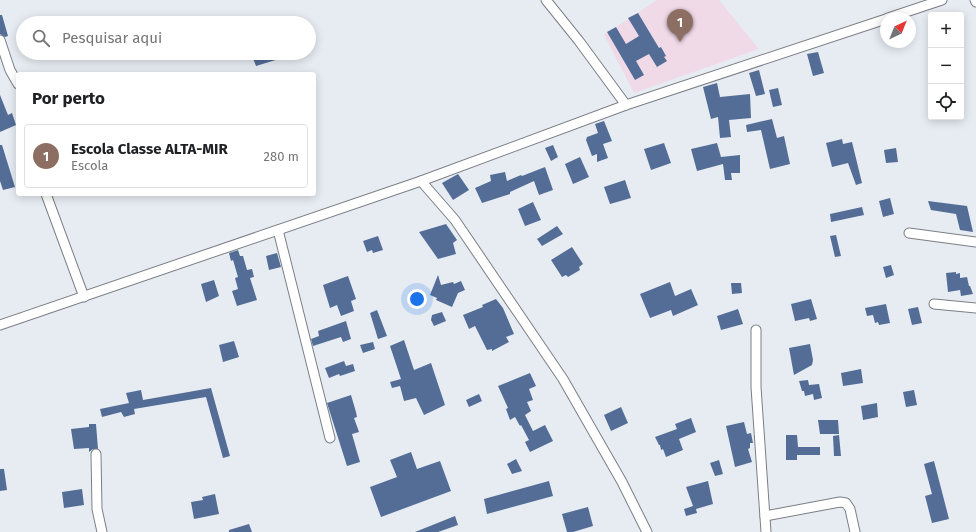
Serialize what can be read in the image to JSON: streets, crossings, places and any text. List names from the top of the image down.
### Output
{
  "north": "top right",
  "page": {
    "pins": "1",
    "map_buttons": ["+", "−"],
    "search": "Pesquisar aqui",
    "heading": "Por perto",
    "list": [
      {
        "mark": "1",
        "name": "Escola Classe ALTA-MIR",
        "note": "Escola",
        "value": "280 m"
      }
    ]
  }
}
